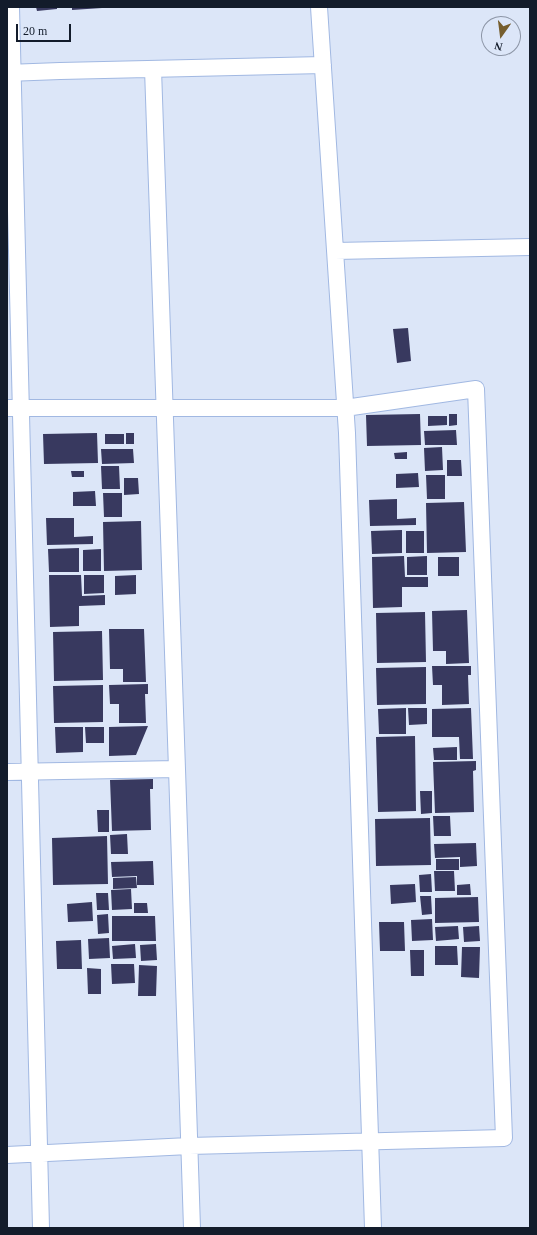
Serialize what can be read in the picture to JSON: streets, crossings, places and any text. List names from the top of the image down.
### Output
{
  "scale_bar": "20 m",
  "north": "bottom"
}
